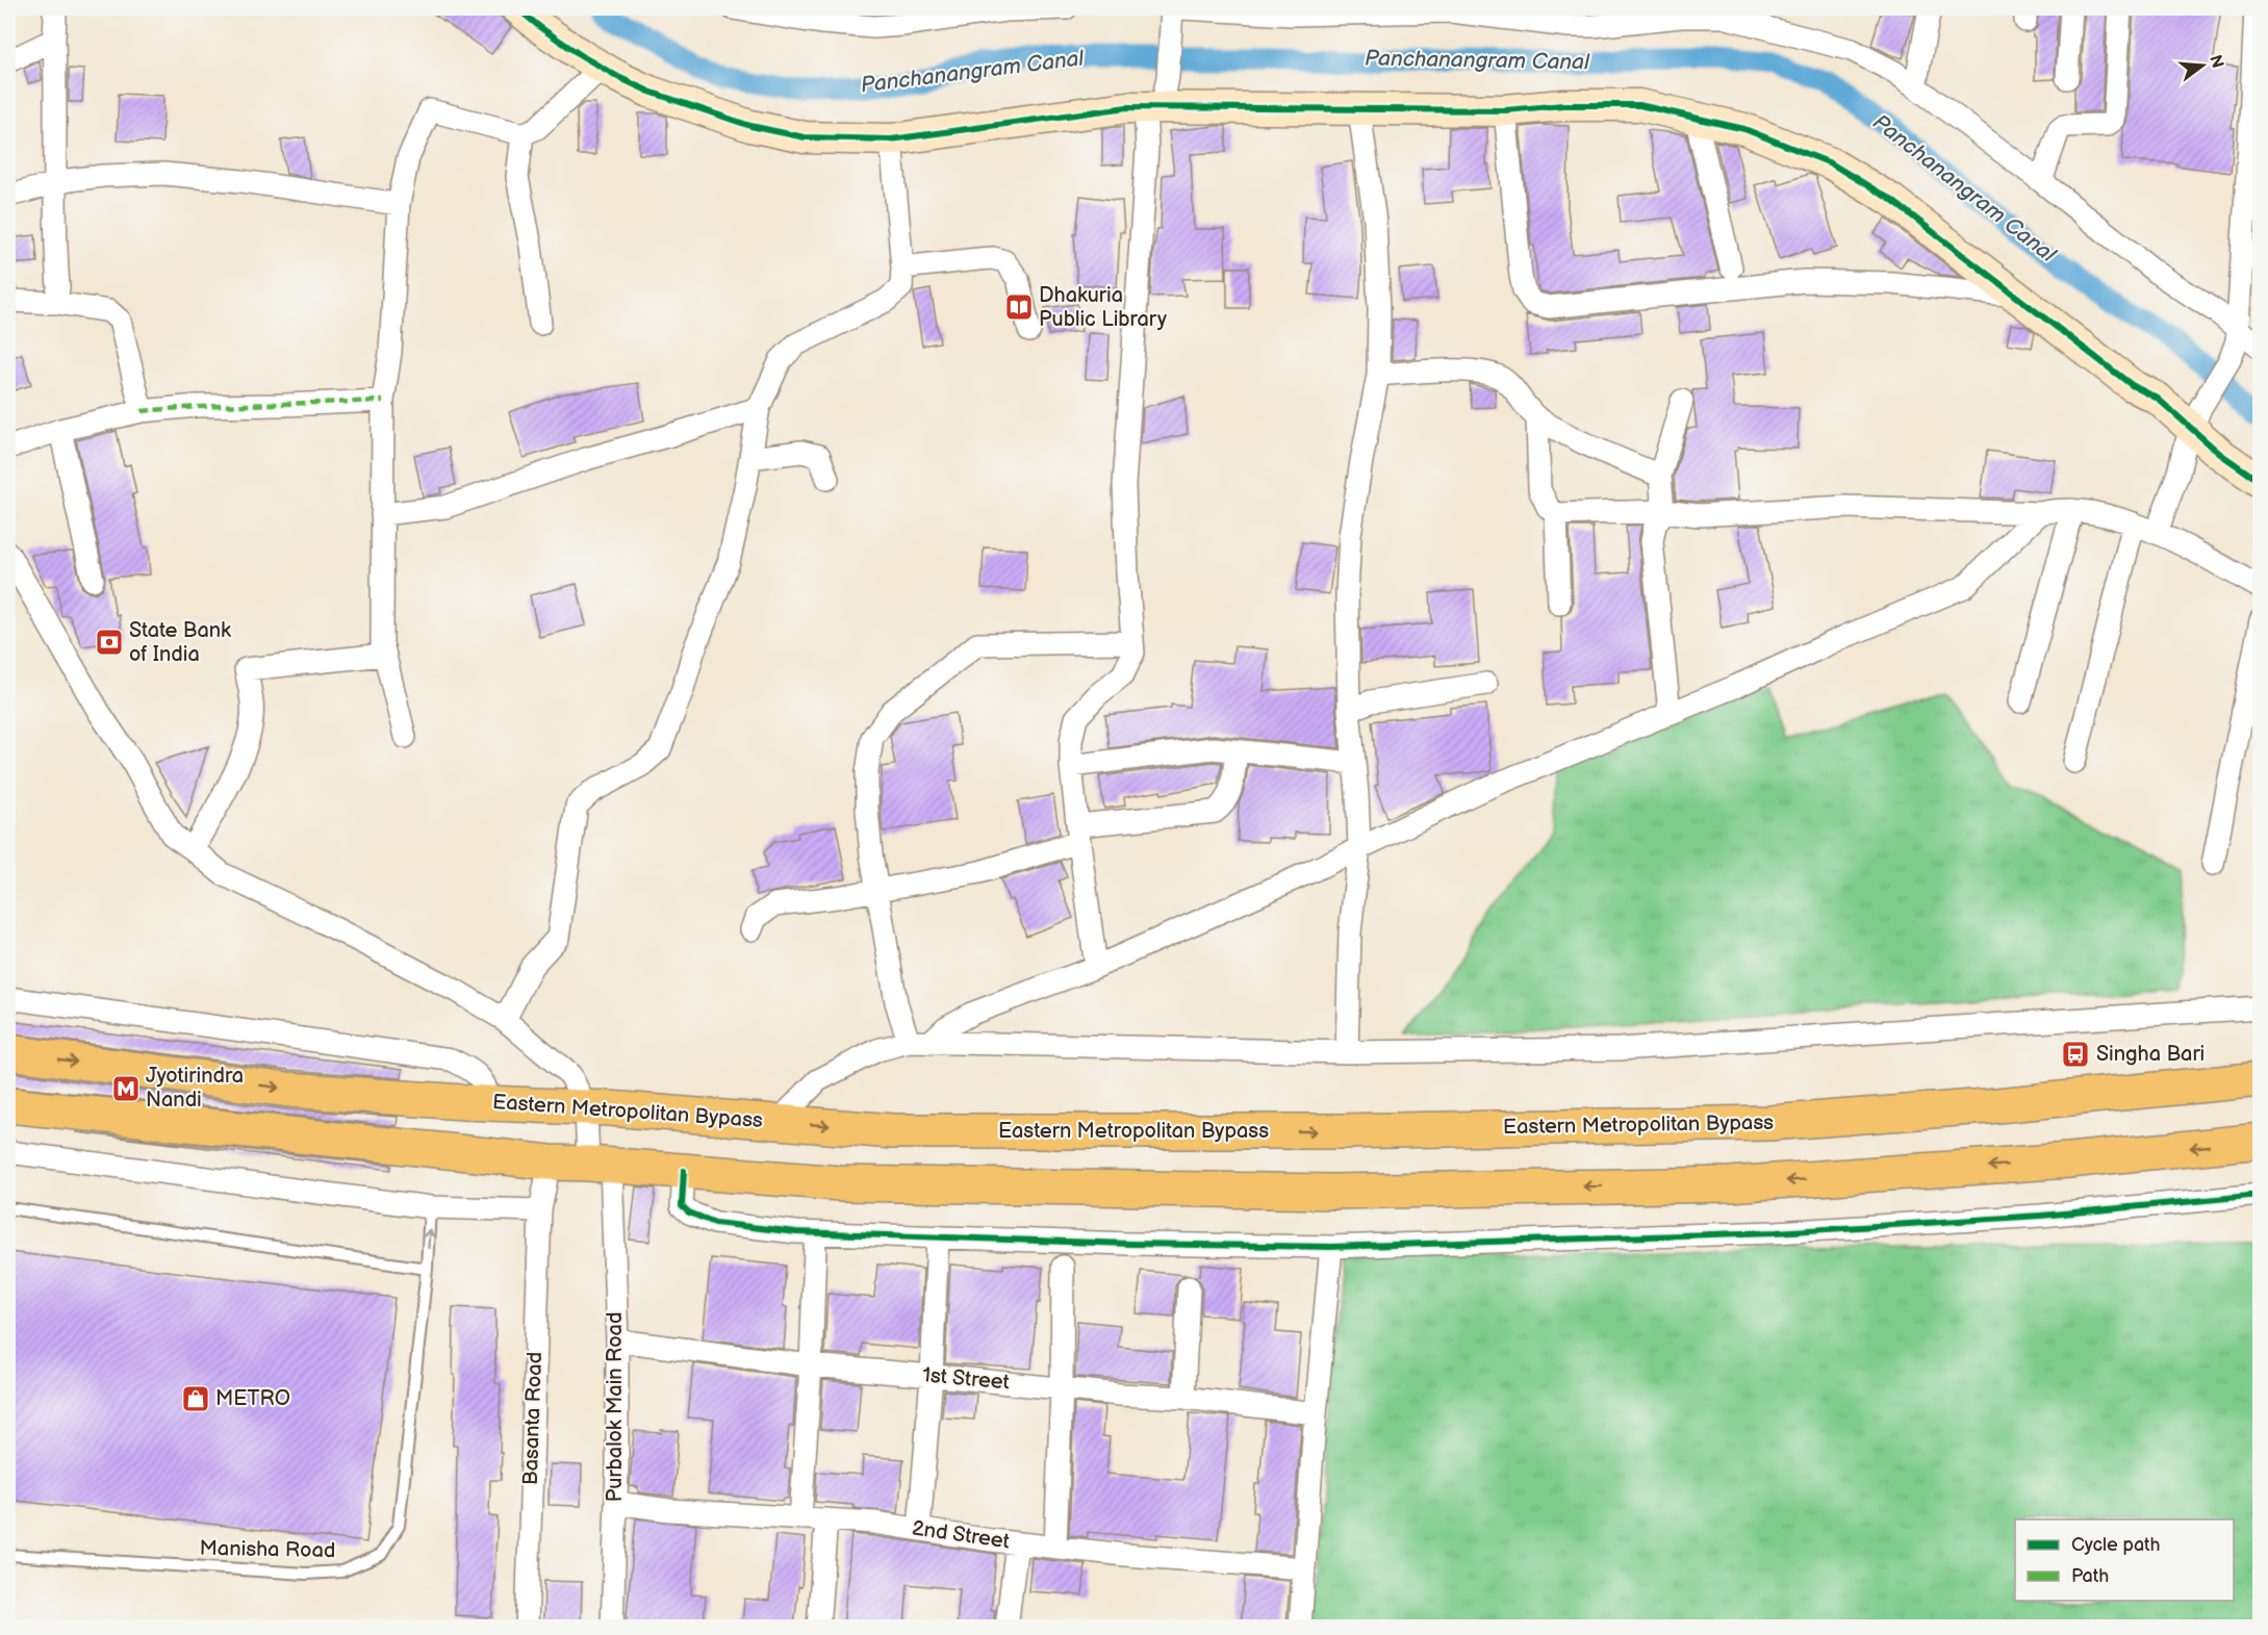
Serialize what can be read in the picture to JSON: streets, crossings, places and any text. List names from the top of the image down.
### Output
{
  "streets": {
    "main road": ["Eastern Metropolitan Bypass"],
    "street": [
      "1st Street",
      "Purbalok Main Road",
      "Basanta Road",
      "2nd Street"
    ],
    "lane": ["Manisha Road"]
  },
  "crossings": [
    ["Eastern Metropolitan Bypass", "Purbalok Main Road"],
    ["1st Street", "Purbalok Main Road"],
    ["Purbalok Main Road", "2nd Street"]
  ],
  "water": ["Panchanangram Canal"],
  "places": {
    "library": ["Dhakuria Public Library"],
    "bank": ["State Bank of India"],
    "bus stop": ["Singha Bari"],
    "metro station": ["Jyotirindra Nandi"],
    "shop": ["METRO"]
  },
  "legend": ["Cycle path", "Path"],
  "north": "right"
}
